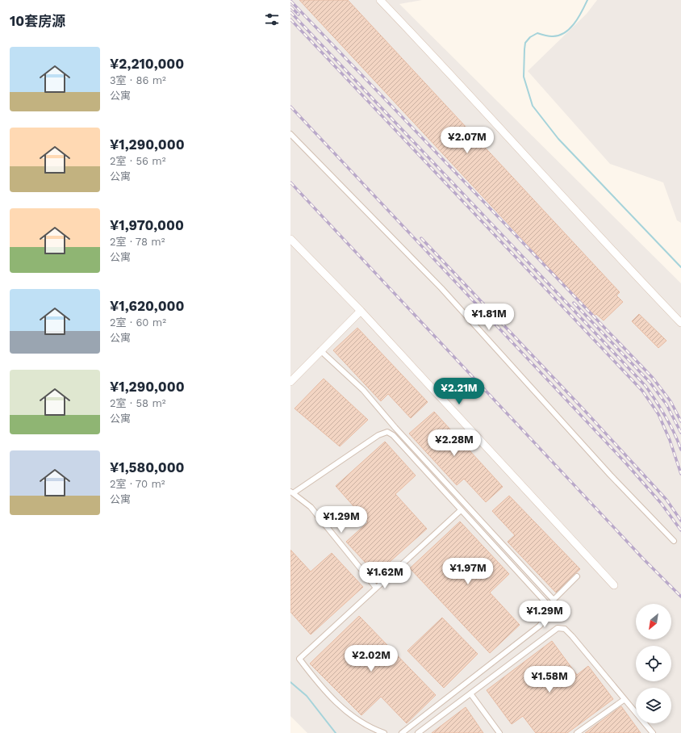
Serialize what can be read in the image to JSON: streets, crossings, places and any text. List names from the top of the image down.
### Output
{
  "north": "bottom left",
  "page": {
    "heading": "10套房源",
    "list": [
      {
        "name": "¥2,210,000",
        "note": "3室 · 86 m² · 公寓"
      },
      {
        "name": "¥1,290,000",
        "note": "2室 · 56 m² · 公寓"
      },
      {
        "name": "¥1,970,000",
        "note": "2室 · 78 m² · 公寓"
      },
      {
        "name": "¥1,620,000",
        "note": "2室 · 60 m² · 公寓"
      },
      {
        "name": "¥1,290,000",
        "note": "2室 · 58 m² · 公寓"
      },
      {
        "name": "¥1,580,000",
        "note": "2室 · 70 m² · 公寓"
      }
    ],
    "price": [
      "¥2.07M",
      "¥1.81M",
      "¥2.21M",
      "¥2.28M",
      "¥1.29M",
      "¥1.97M",
      "¥1.62M",
      "¥1.29M",
      "¥2.02M",
      "¥1.58M"
    ]
  }
}
